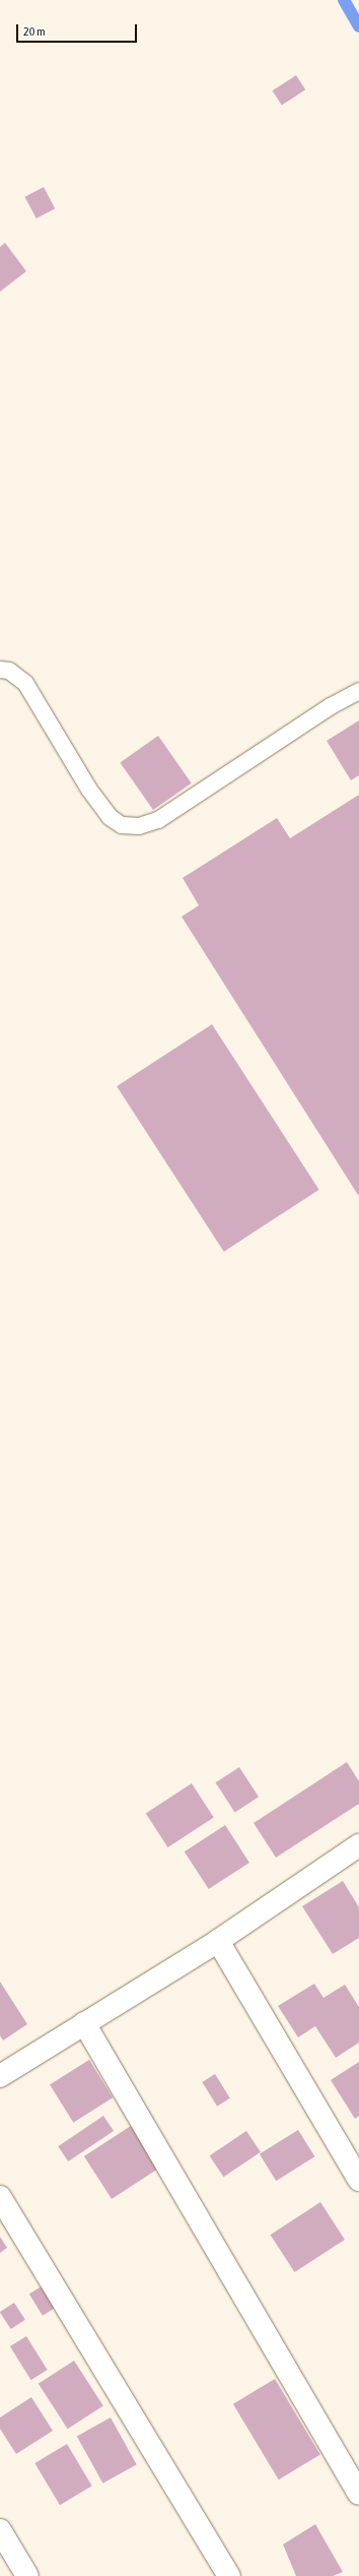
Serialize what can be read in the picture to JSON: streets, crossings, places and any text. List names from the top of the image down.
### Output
{
  "scale_bar": "20 m"
}
